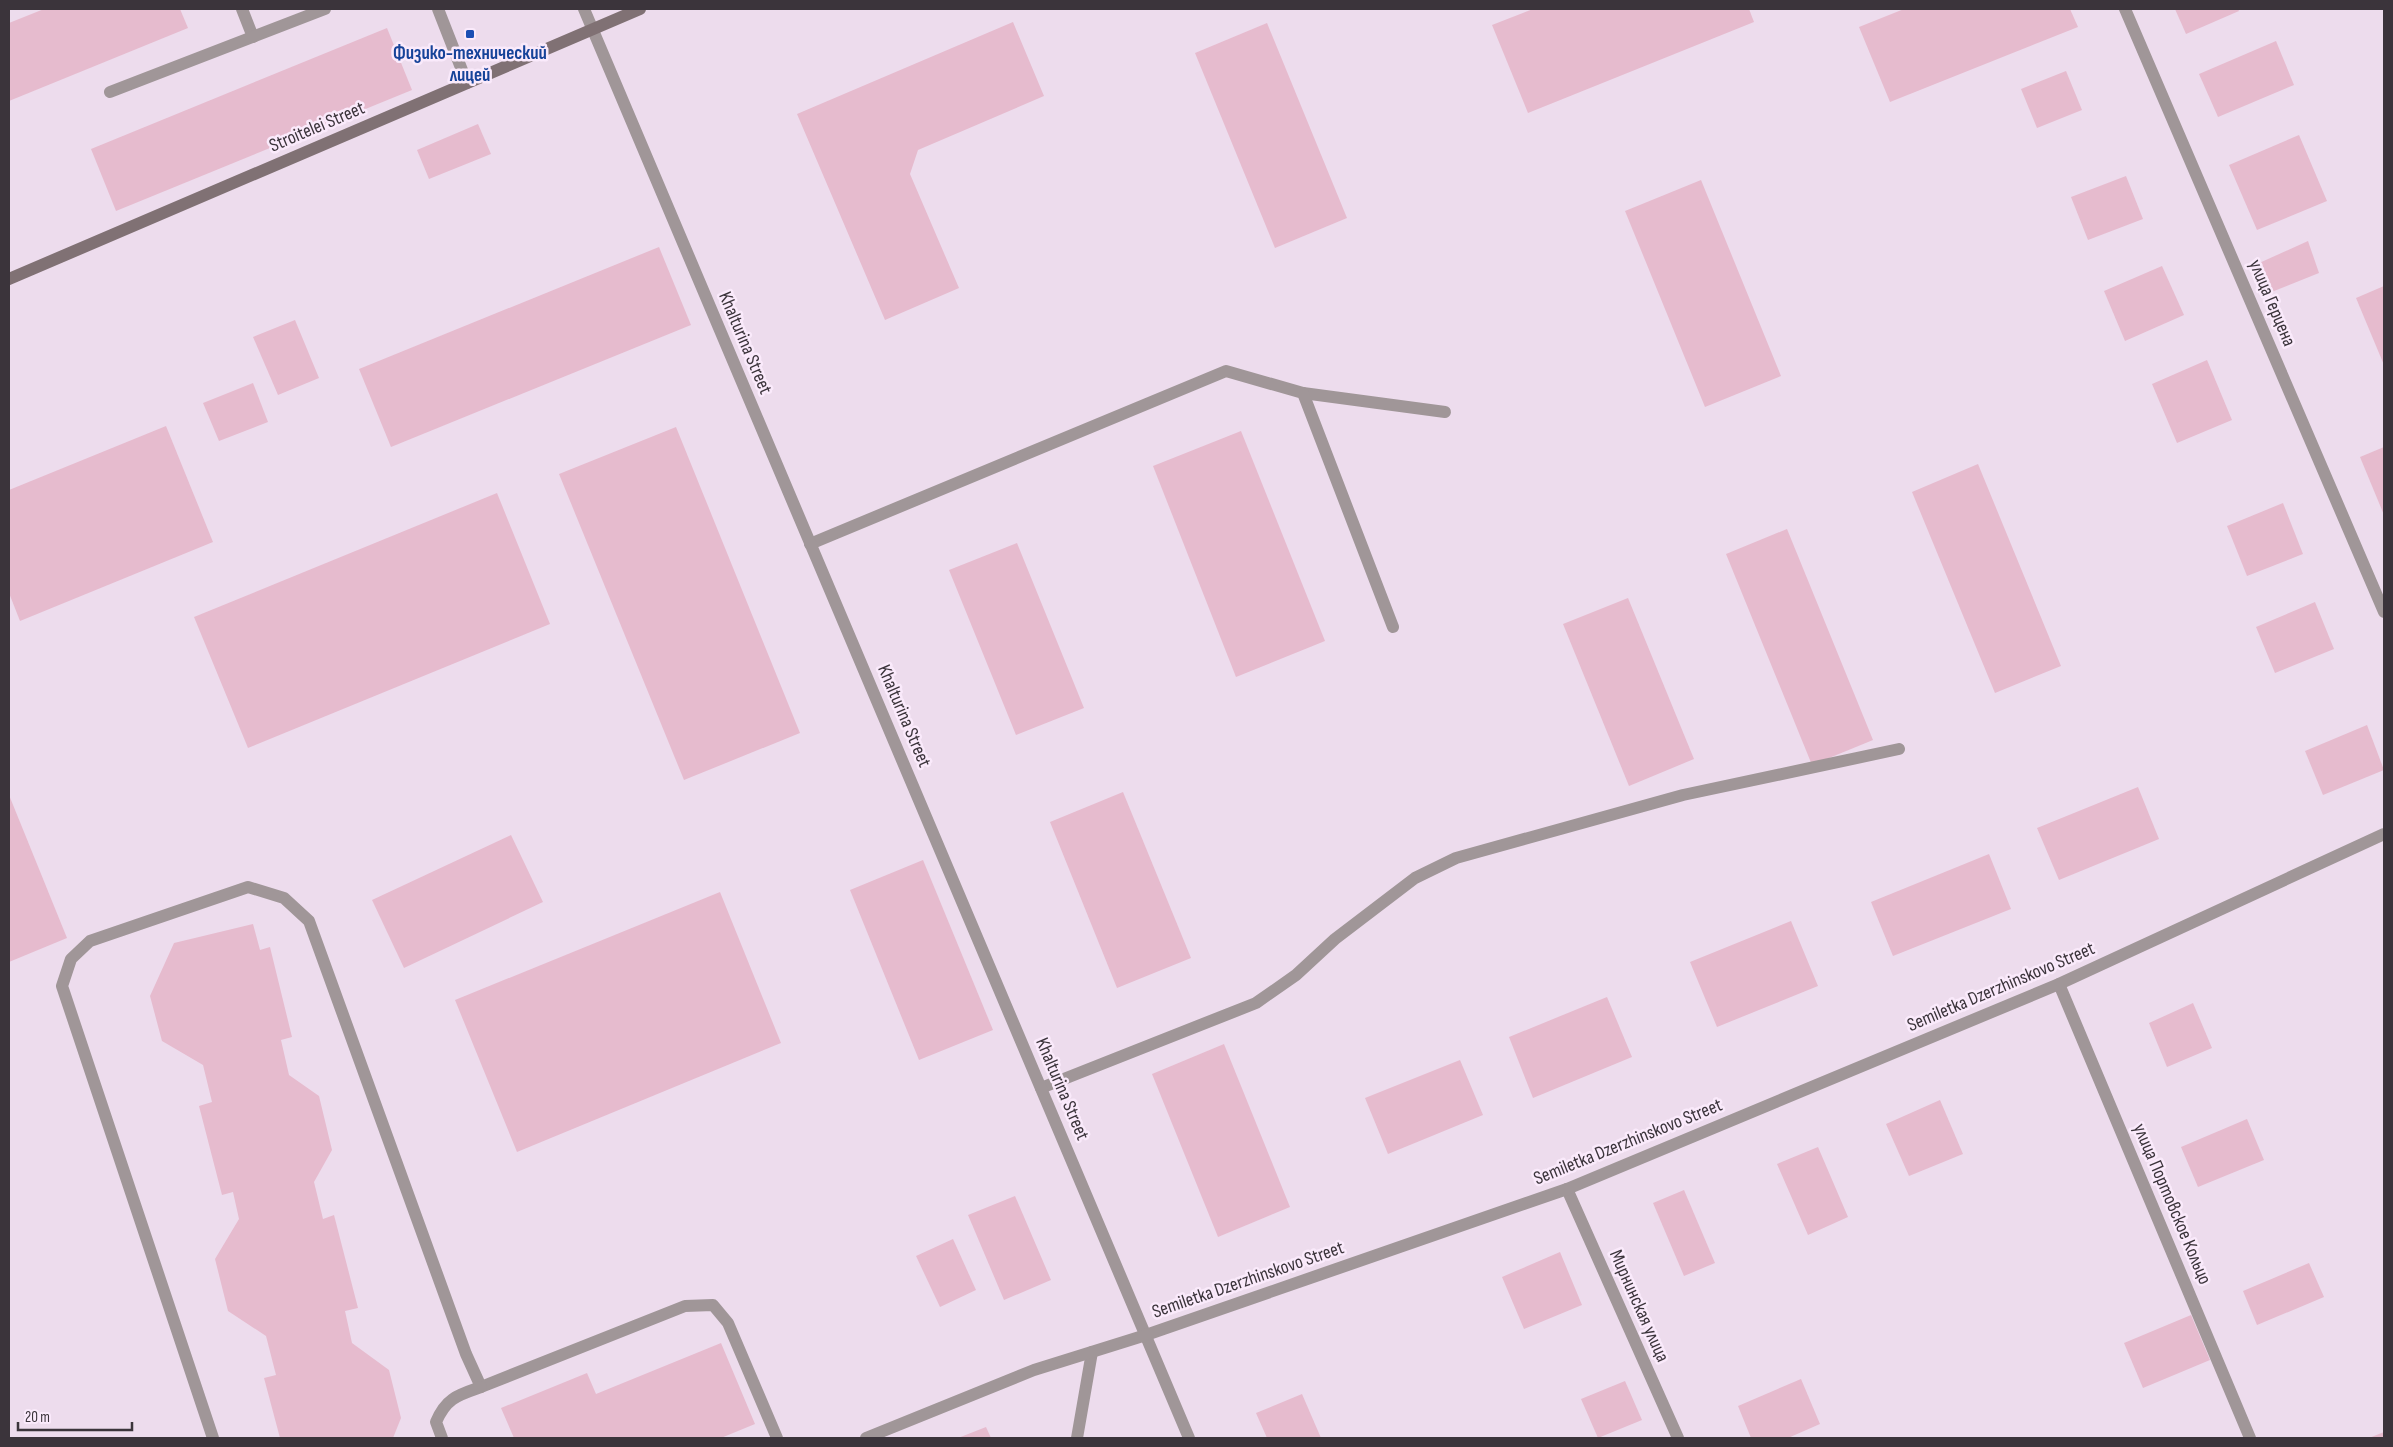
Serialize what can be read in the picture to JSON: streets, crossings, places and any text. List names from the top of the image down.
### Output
{
  "streets": {
    "main road": ["Stroitelei Street"],
    "street": [
      "улица Герцена",
      "Khalturina Street",
      "Semiletka Dzerzhinskovo Street",
      "улица Портовское Кольцо",
      "Мирнинская улица"
    ]
  },
  "crossings": [
    ["Stroitelei Street", "Khalturina Street"],
    ["Khalturina Street", "Semiletka Dzerzhinskovo Street"],
    ["Semiletka Dzerzhinskovo Street", "улица Портовское Кольцо"],
    ["Semiletka Dzerzhinskovo Street", "Мирнинская улица"]
  ],
  "places": {
    "transit": ["Физико-технический лицей"]
  },
  "scale_bar": "20 m"
}
